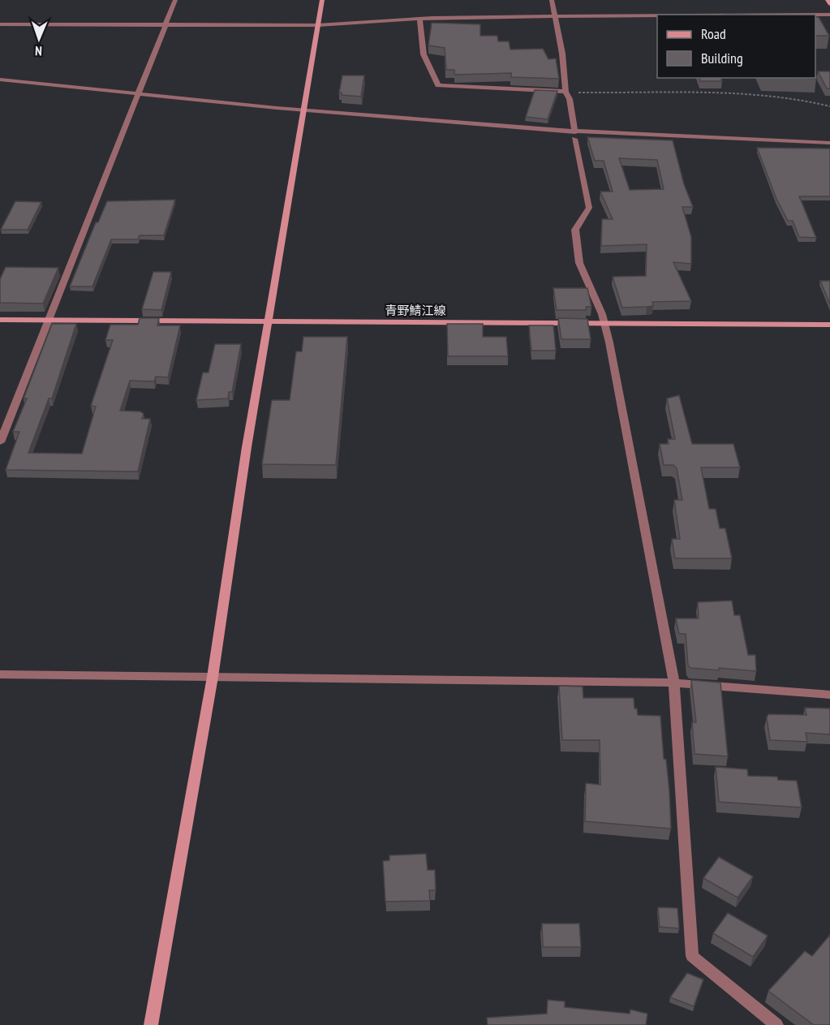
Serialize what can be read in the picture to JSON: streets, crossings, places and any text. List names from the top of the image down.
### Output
{
  "streets": {
    "street": ["青野鯖江線"]
  },
  "legend": ["Road", "Building"],
  "north": "bottom"
}
